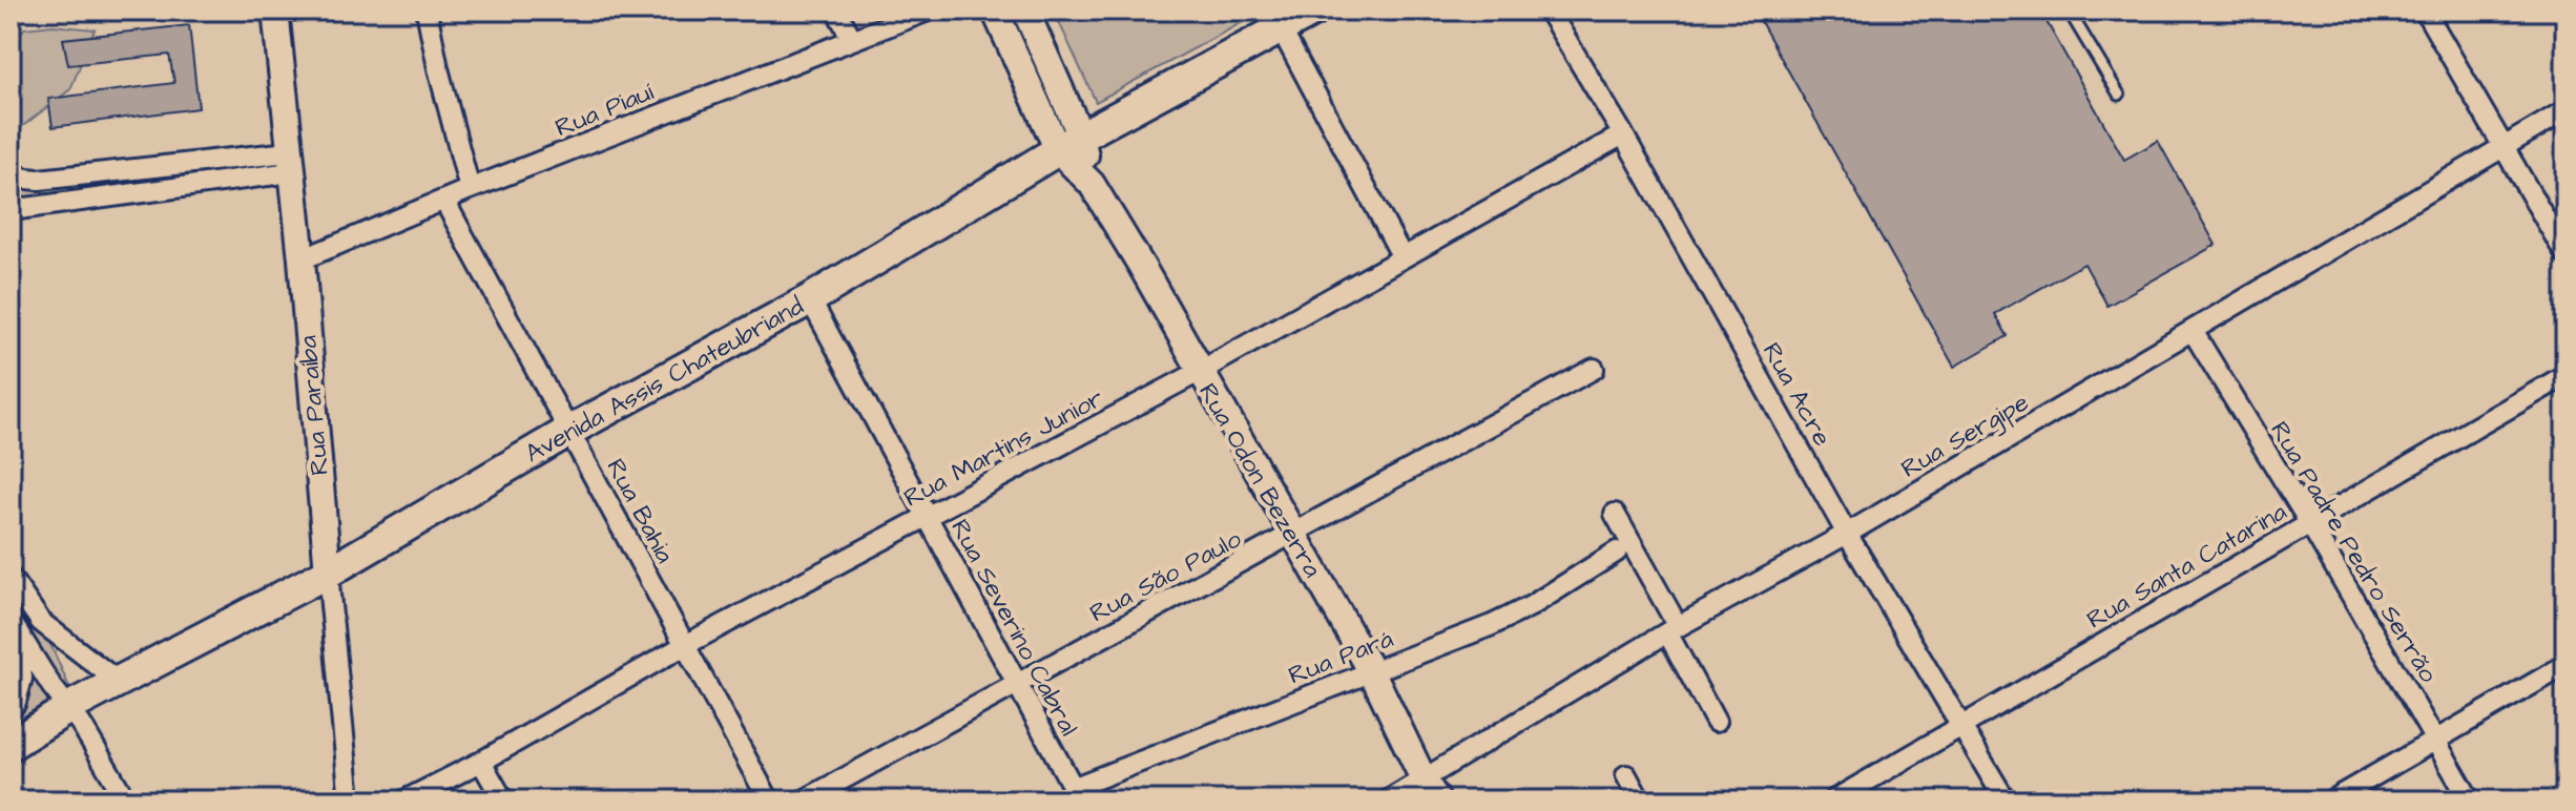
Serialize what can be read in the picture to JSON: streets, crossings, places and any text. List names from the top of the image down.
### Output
{
  "streets": {
    "main road": ["Avenida Assis Chateubriand", "Rua Paraíba", "Rua Odon Bezerra"],
    "street": [
      "Rua Piauí",
      "Rua Acre",
      "Rua Sergipe",
      "Rua Martins Junior",
      "Rua Bahia",
      "Rua Padre Pedro Serrão",
      "Rua Santa Catarina",
      "Rua São Paulo",
      "Rua Severino Cabral",
      "Rua Pará"
    ]
  },
  "crossings": [
    ["Rua Piauí", "Rua Paraíba"],
    ["Rua Piauí", "Rua Bahia"],
    ["Avenida Assis Chateubriand", "Rua Paraíba"],
    ["Avenida Assis Chateubriand", "Rua Odon Bezerra"],
    ["Avenida Assis Chateubriand", "Rua Bahia"],
    ["Avenida Assis Chateubriand", "Rua Severino Cabral"],
    ["Rua Acre", "Rua Sergipe"],
    ["Rua Acre", "Rua Martins Junior"],
    ["Rua Acre", "Rua Santa Catarina"],
    ["Rua Sergipe", "Rua Odon Bezerra"],
    ["Rua Sergipe", "Rua Padre Pedro Serrão"],
    ["Rua Martins Junior", "Rua Odon Bezerra"],
    ["Rua Martins Junior", "Rua Bahia"],
    ["Rua Martins Junior", "Rua Severino Cabral"],
    ["Rua Odon Bezerra", "Rua São Paulo"],
    ["Rua Odon Bezerra", "Rua Pará"],
    ["Rua Padre Pedro Serrão", "Rua Santa Catarina"],
    ["Rua São Paulo", "Rua Severino Cabral"],
    ["Rua Severino Cabral", "Rua Pará"]
  ]
}
